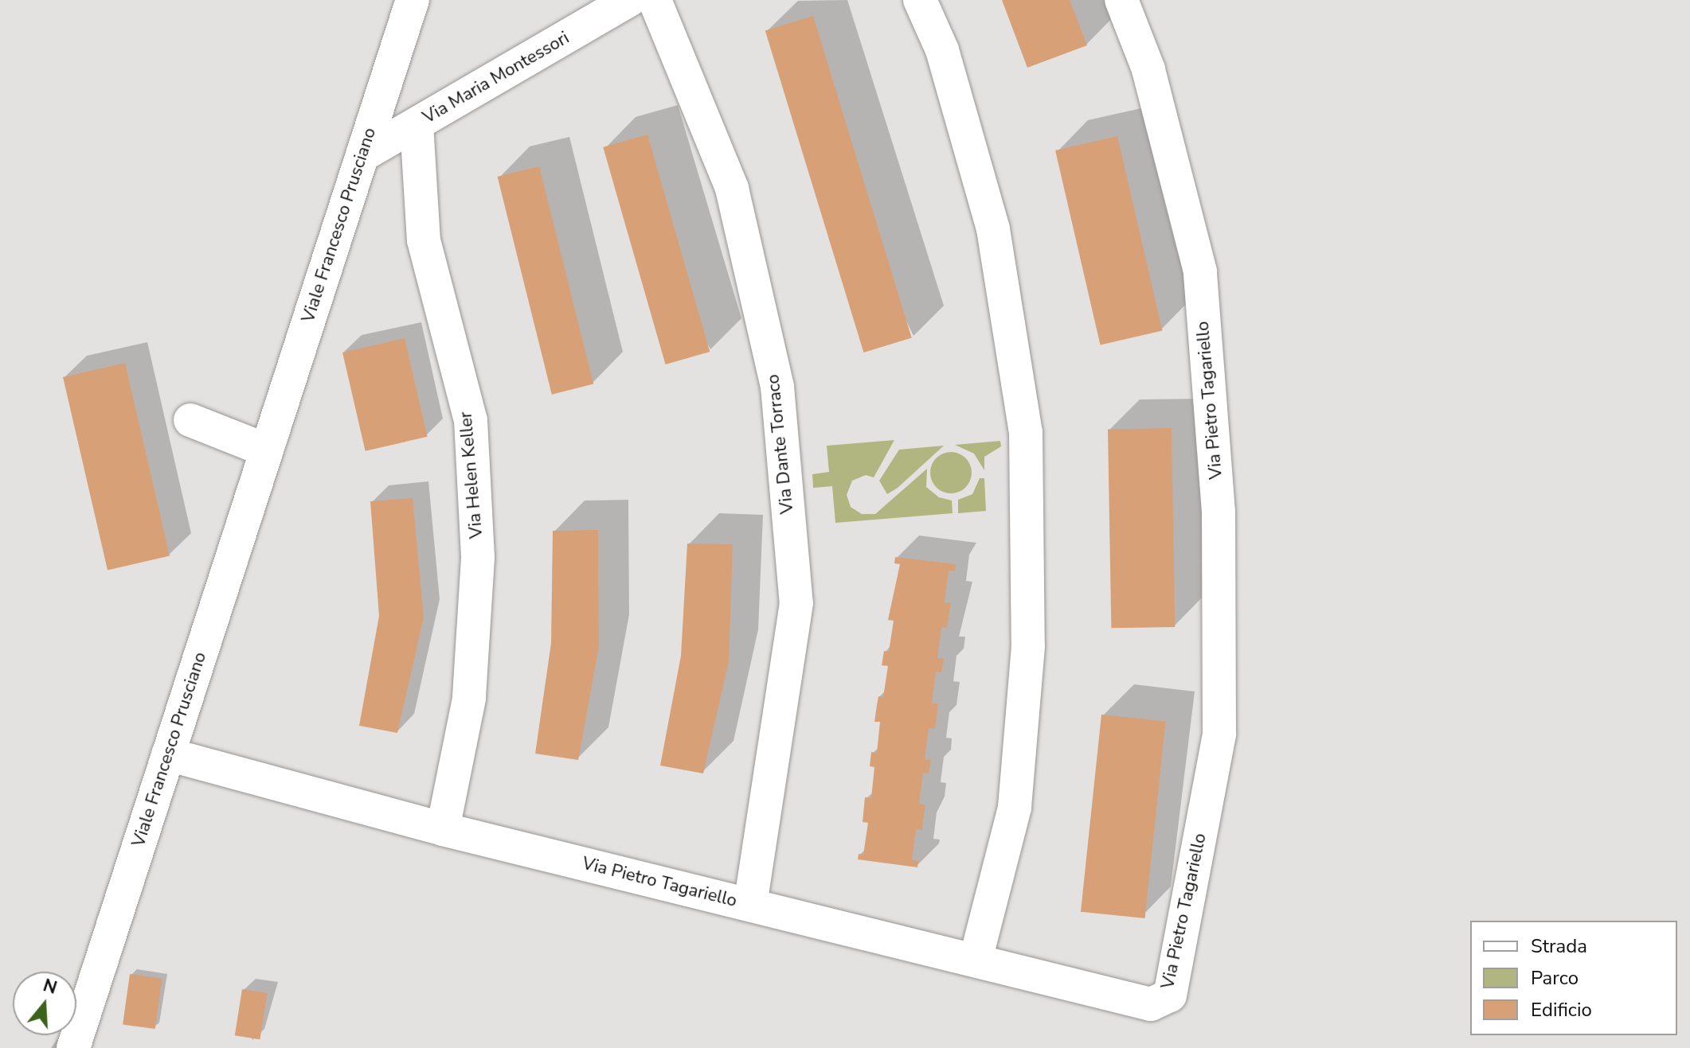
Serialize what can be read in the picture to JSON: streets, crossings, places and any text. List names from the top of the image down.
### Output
{
  "streets": {
    "street": [
      "Via Maria Montessori",
      "Viale Francesco Prusciano",
      "Via Pietro Tagariello",
      "Via Dante Torraco",
      "Via Helen Keller"
    ]
  },
  "crossings": [
    ["Via Maria Montessori", "Viale Francesco Prusciano"],
    ["Via Maria Montessori", "Via Helen Keller"],
    ["Viale Francesco Prusciano", "Via Pietro Tagariello"],
    ["Via Pietro Tagariello", "Via Dante Torraco"],
    ["Via Pietro Tagariello", "Via Helen Keller"]
  ],
  "legend": ["Strada", "Parco", "Edificio"],
  "north": "top"
}
